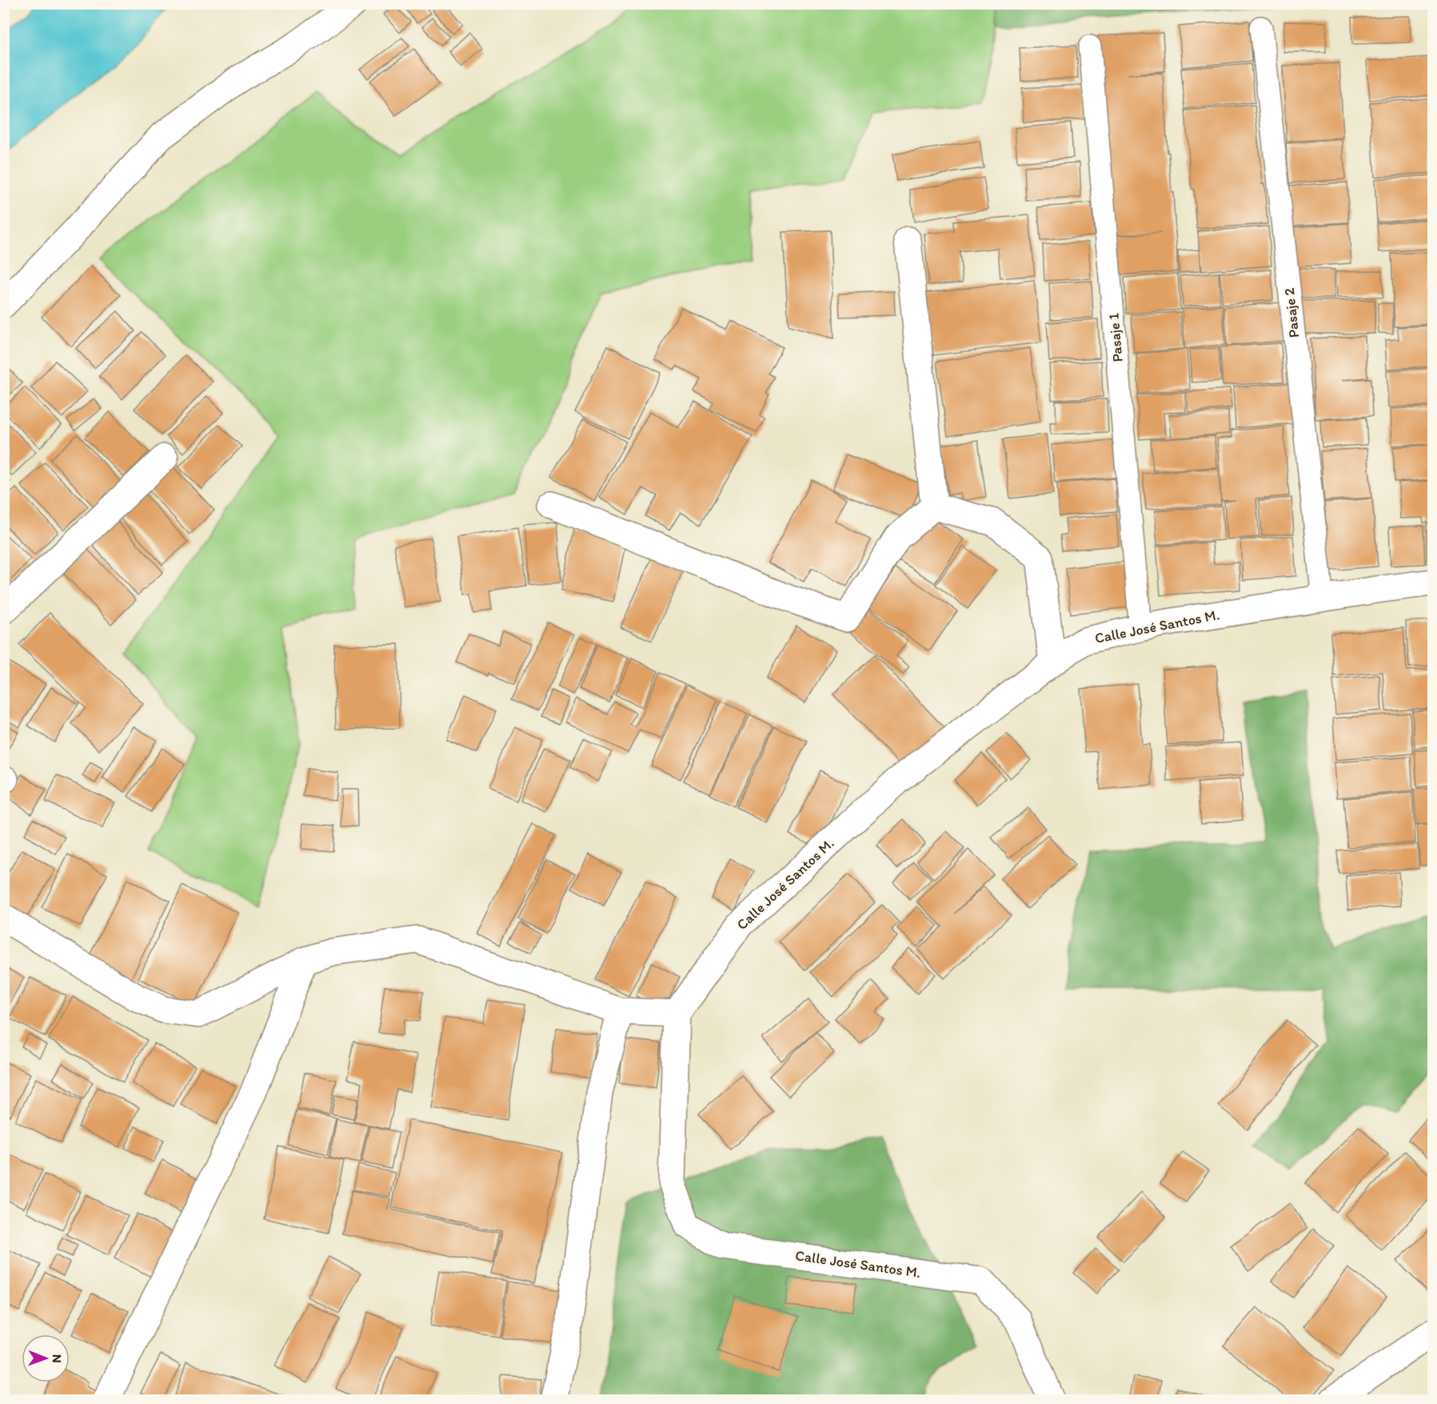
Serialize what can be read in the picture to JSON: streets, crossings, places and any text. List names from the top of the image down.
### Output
{
  "streets": {
    "street": ["Calle José Santos M."],
    "lane": ["Pasaje 2", "Pasaje 1"]
  },
  "crossings": [
    ["Pasaje 2", "Calle José Santos M."],
    ["Pasaje 1", "Calle José Santos M."]
  ],
  "north": "right"
}
